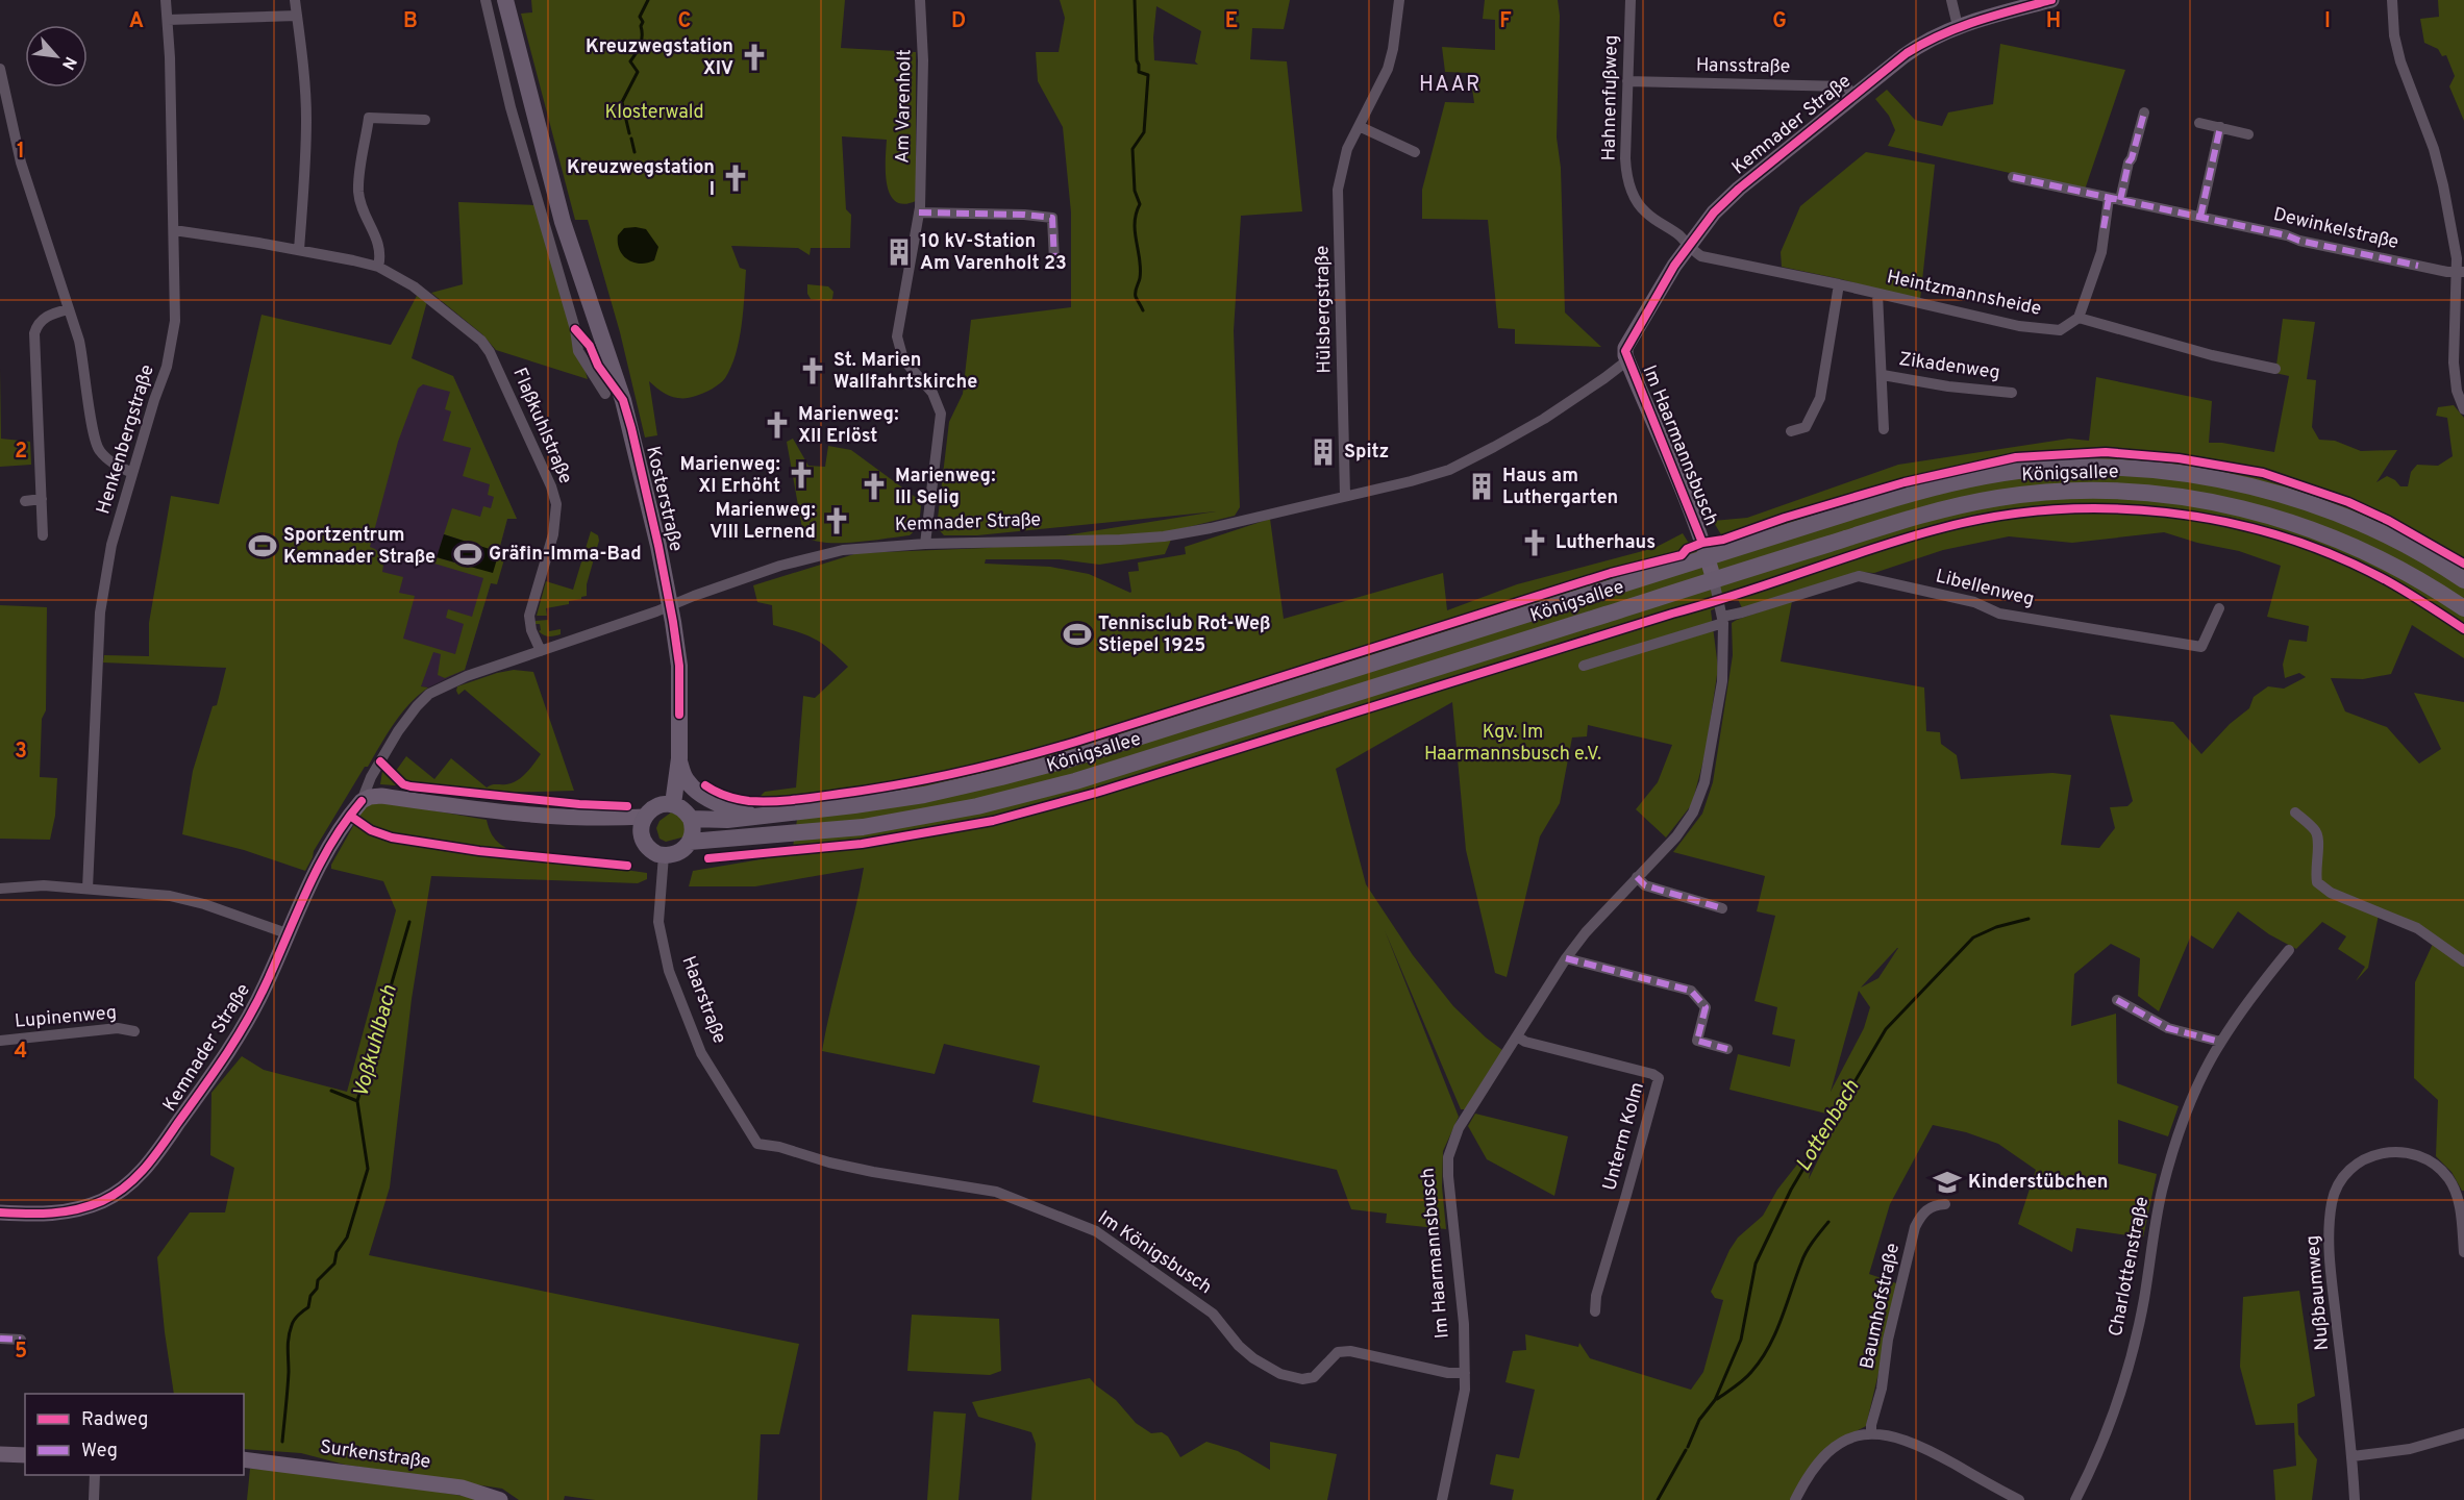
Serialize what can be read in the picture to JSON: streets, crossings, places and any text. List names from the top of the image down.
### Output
{
  "streets": {
    "main road": ["Königsallee", "Kosterstraße"],
    "street": [
      "Hansstraße",
      "Hahnenfußweg",
      "Am Varenholt",
      "Kemnader Straße",
      "Dewinkelstraße",
      "Heintzmannsheide",
      "Hülsbergstraße",
      "Zikadenweg",
      "Flaßkuhlstraße",
      "Henkenbergstraße",
      "Im Haarmannsbusch",
      "Libellenweg",
      "Haarstraße",
      "Lupinenweg",
      "Unterm Kolm",
      "Im Königsbusch",
      "Charlottenstraße",
      "Nußbaumweg",
      "Baumhofstraße",
      "Surkenstraße"
    ]
  },
  "crossings": [
    ["Hansstraße", "Hahnenfußweg"],
    ["Hansstraße", "Kemnader Straße"],
    ["Hahnenfußweg", "Kemnader Straße"],
    ["Hahnenfußweg", "Heintzmannsheide"],
    ["Am Varenholt", "Kemnader Straße"],
    ["Kemnader Straße", "Heintzmannsheide"],
    ["Kemnader Straße", "Hülsbergstraße"],
    ["Kemnader Straße", "Flaßkuhlstraße"],
    ["Kemnader Straße", "Im Haarmannsbusch"],
    ["Kemnader Straße", "Kosterstraße"],
    ["Heintzmannsheide", "Zikadenweg"],
    ["Flaßkuhlstraße", "Henkenbergstraße"],
    ["Im Haarmannsbusch", "Königsallee"],
    ["Im Haarmannsbusch", "Libellenweg"],
    ["Im Haarmannsbusch", "Unterm Kolm"],
    ["Im Haarmannsbusch", "Im Königsbusch"],
    ["Königsallee", "Haarstraße"],
    ["Haarstraße", "Im Königsbusch"]
  ],
  "districts": ["HAAR"],
  "water": ["Voßkuhlbach", "Lottenbach"],
  "parks": ["Klosterwald", "Kgv. Im Haarmannsbusch e.V."],
  "places": {
    "church": [
      "Kreuzwegstation XIV",
      "Kreuzwegstation I",
      "St. Marien Wallfahrtskirche",
      "Marienweg: XII Erlöst",
      "Marienweg: XI Erhöht",
      "Marienweg: III Selig",
      "Marienweg: VIII Lernend",
      "Lutherhaus"
    ],
    "building": ["10 kV-Station Am Varenholt 23", "Spitz", "Haus am Luthergarten"],
    "sports": ["Sportzentrum Kemnader Straße", "Gräfin-Imma-Bad", "Tennisclub Rot-Weß Stiepel 1925"],
    "school or university": ["Kinderstübchen"]
  },
  "legend": ["Radweg", "Weg"],
  "north": "bottom right",
  "grid": {
    "columns": [
      "A",
      "B",
      "C",
      "D",
      "E",
      "F",
      "G",
      "H",
      "I"
    ],
    "rows": [
      "1",
      "2",
      "3",
      "4",
      "5"
    ]
  }
}
